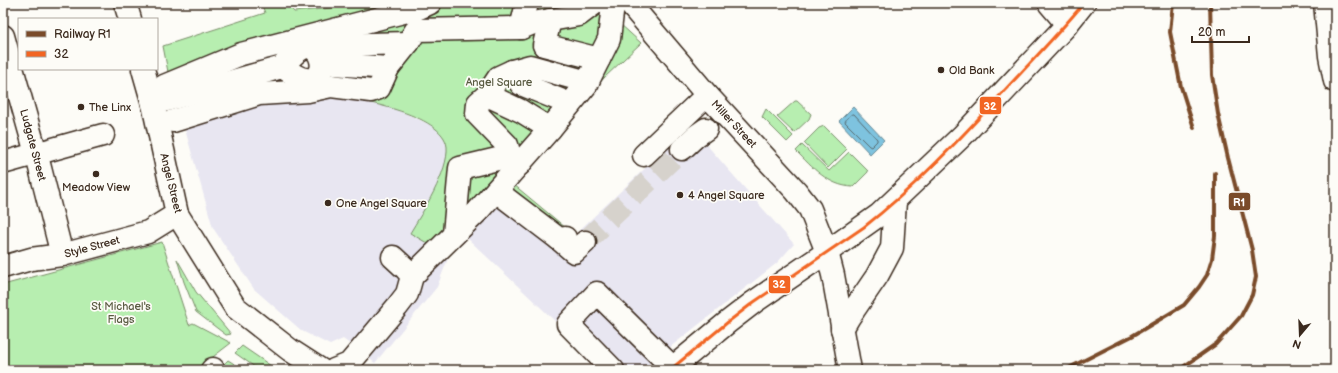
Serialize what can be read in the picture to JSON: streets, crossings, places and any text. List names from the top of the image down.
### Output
{
  "streets": {
    "main road": [
      "Miller Street",
      "Ludgate Street",
      "Angel Street",
      "Style Street"
    ]
  },
  "crossings": [
    ["Ludgate Street", "Style Street"],
    ["Angel Street", "Style Street"]
  ],
  "parks": ["Angel Square", "St Michael's Flags"],
  "places": [
    "Old Bank",
    "The Linx",
    "Meadow View",
    "4 Angel Square",
    "One Angel Square"
  ],
  "lines": ["rail line R1", "transit line 32"],
  "legend": ["Railway R1", "32"],
  "scale_bar": "20 m",
  "north": "bottom"
}
